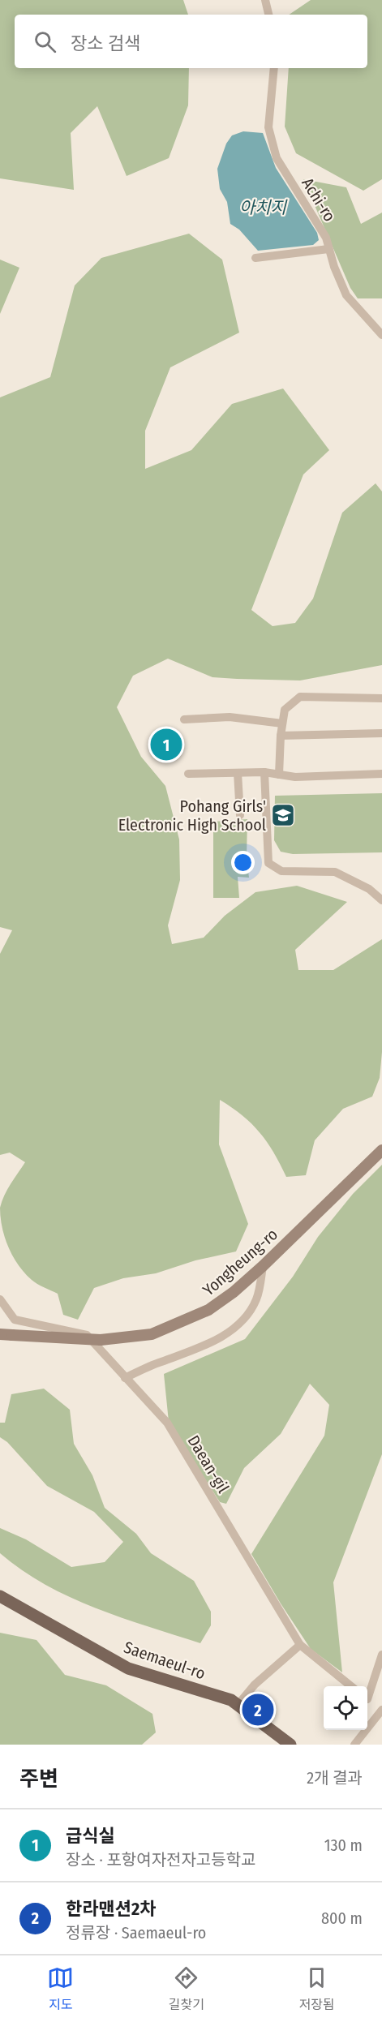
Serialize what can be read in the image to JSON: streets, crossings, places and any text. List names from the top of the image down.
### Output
{
  "streets": {
    "main road": ["Yongheung-ro", "Saemaeul-ro"],
    "street": ["Achi-ro", "Daean-gil"]
  },
  "water": ["아치지"],
  "places": {
    "school or university": ["Pohang Girls' Electronic High School"]
  },
  "page": {
    "search": "장소 검색",
    "pins": ["1", "2"],
    "heading": ["주변", "2개 결과"],
    "list": [
      {
        "mark": "1",
        "name": "급식실",
        "note": "장소 · 포항여자전자고등학교",
        "value": "130 m"
      },
      {
        "mark": "2",
        "name": "한라맨션2차",
        "note": "정류장 · Saemaeul-ro",
        "value": "800 m"
      }
    ],
    "nav": ["지도", "길찾기", "저장됨"]
  }
}
